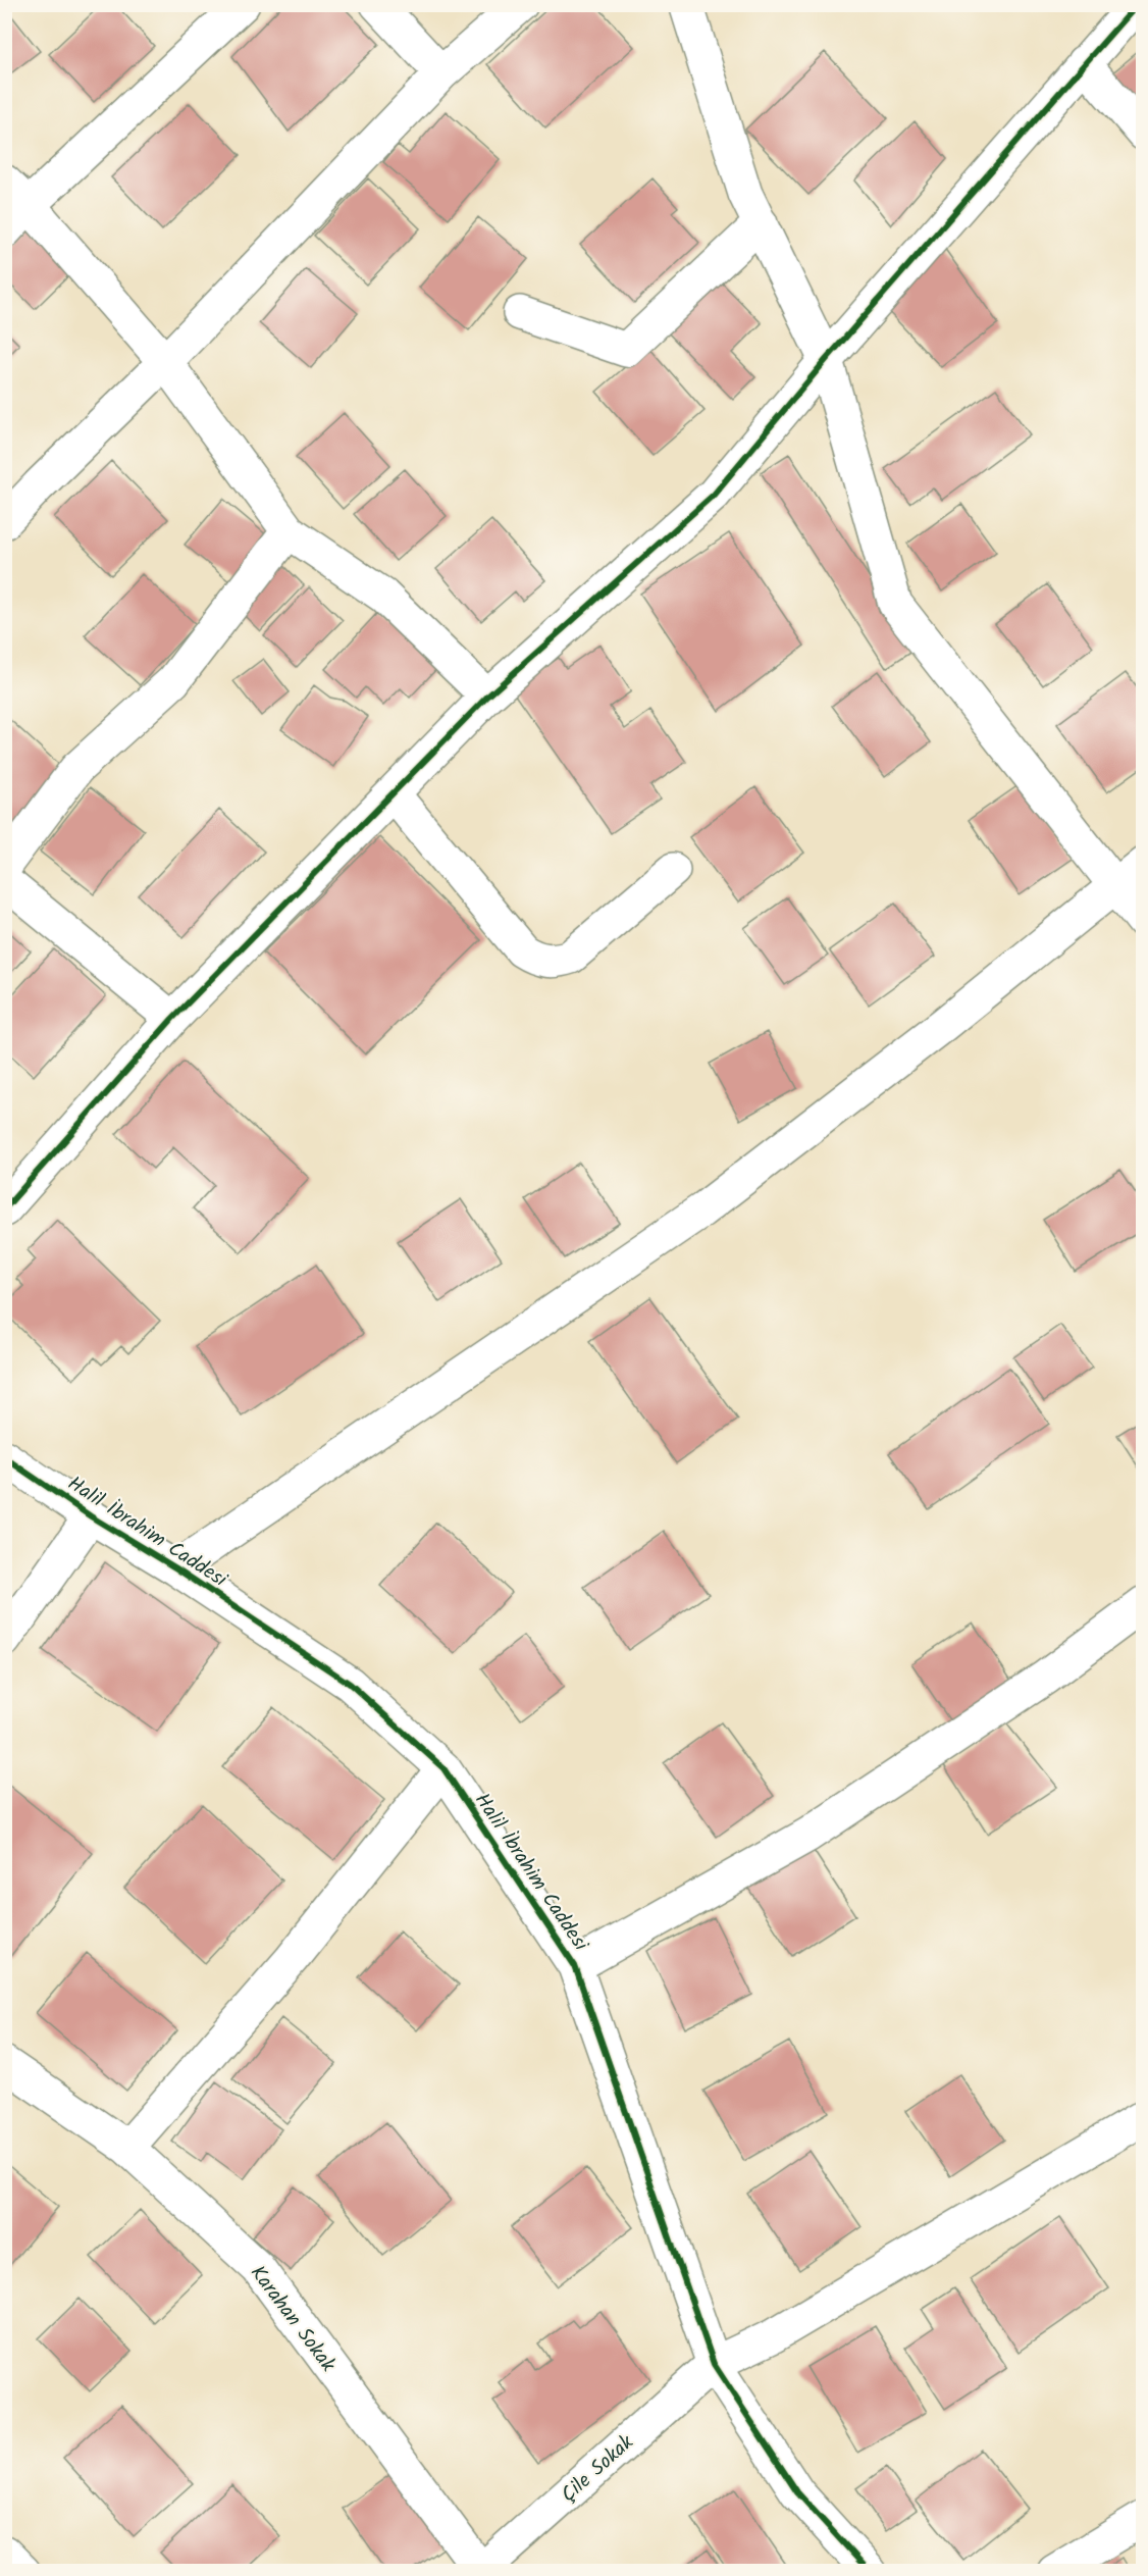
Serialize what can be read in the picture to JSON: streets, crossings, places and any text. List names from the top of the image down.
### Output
{
  "streets": {
    "street": ["Halil İbrahim Caddesi", "Karahan Sokak", "Çile Sokak"]
  },
  "crossings": [
    ["Halil İbrahim Caddesi", "Çile Sokak"],
    ["Karahan Sokak", "Çile Sokak"]
  ]
}
